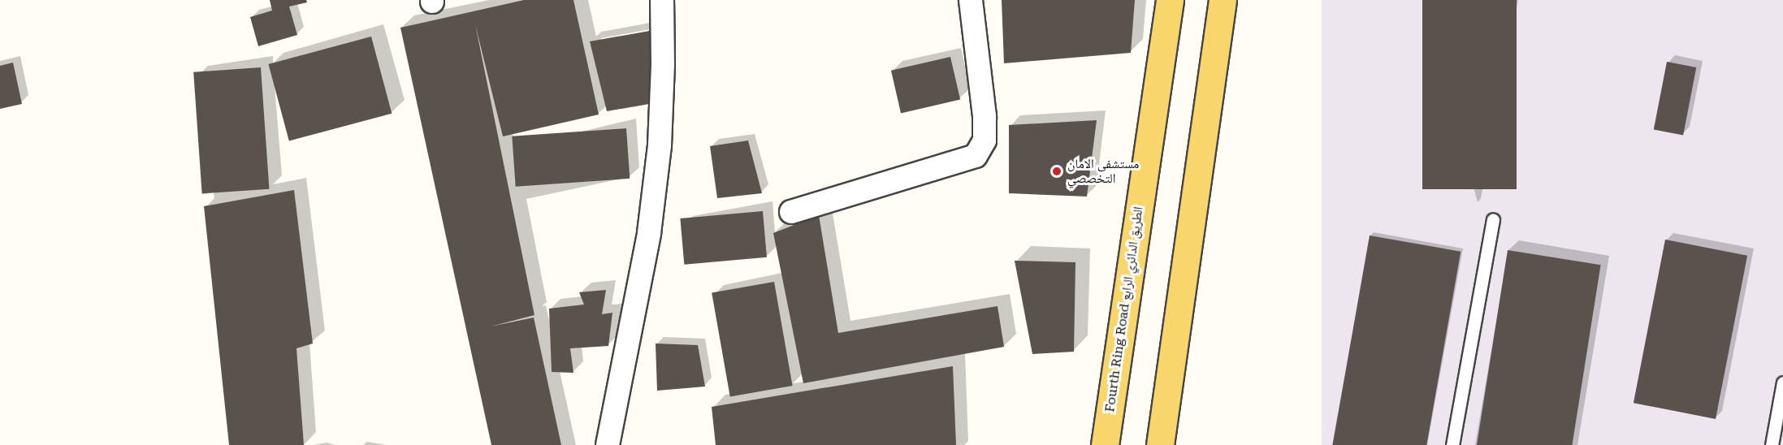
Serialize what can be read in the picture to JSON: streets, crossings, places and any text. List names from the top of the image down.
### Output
{
  "streets": {
    "main road": ["Fourth Ring Road الطريق الدائري الرابع"]
  },
  "places": ["مستشفى الامان التخصصي"]
}
